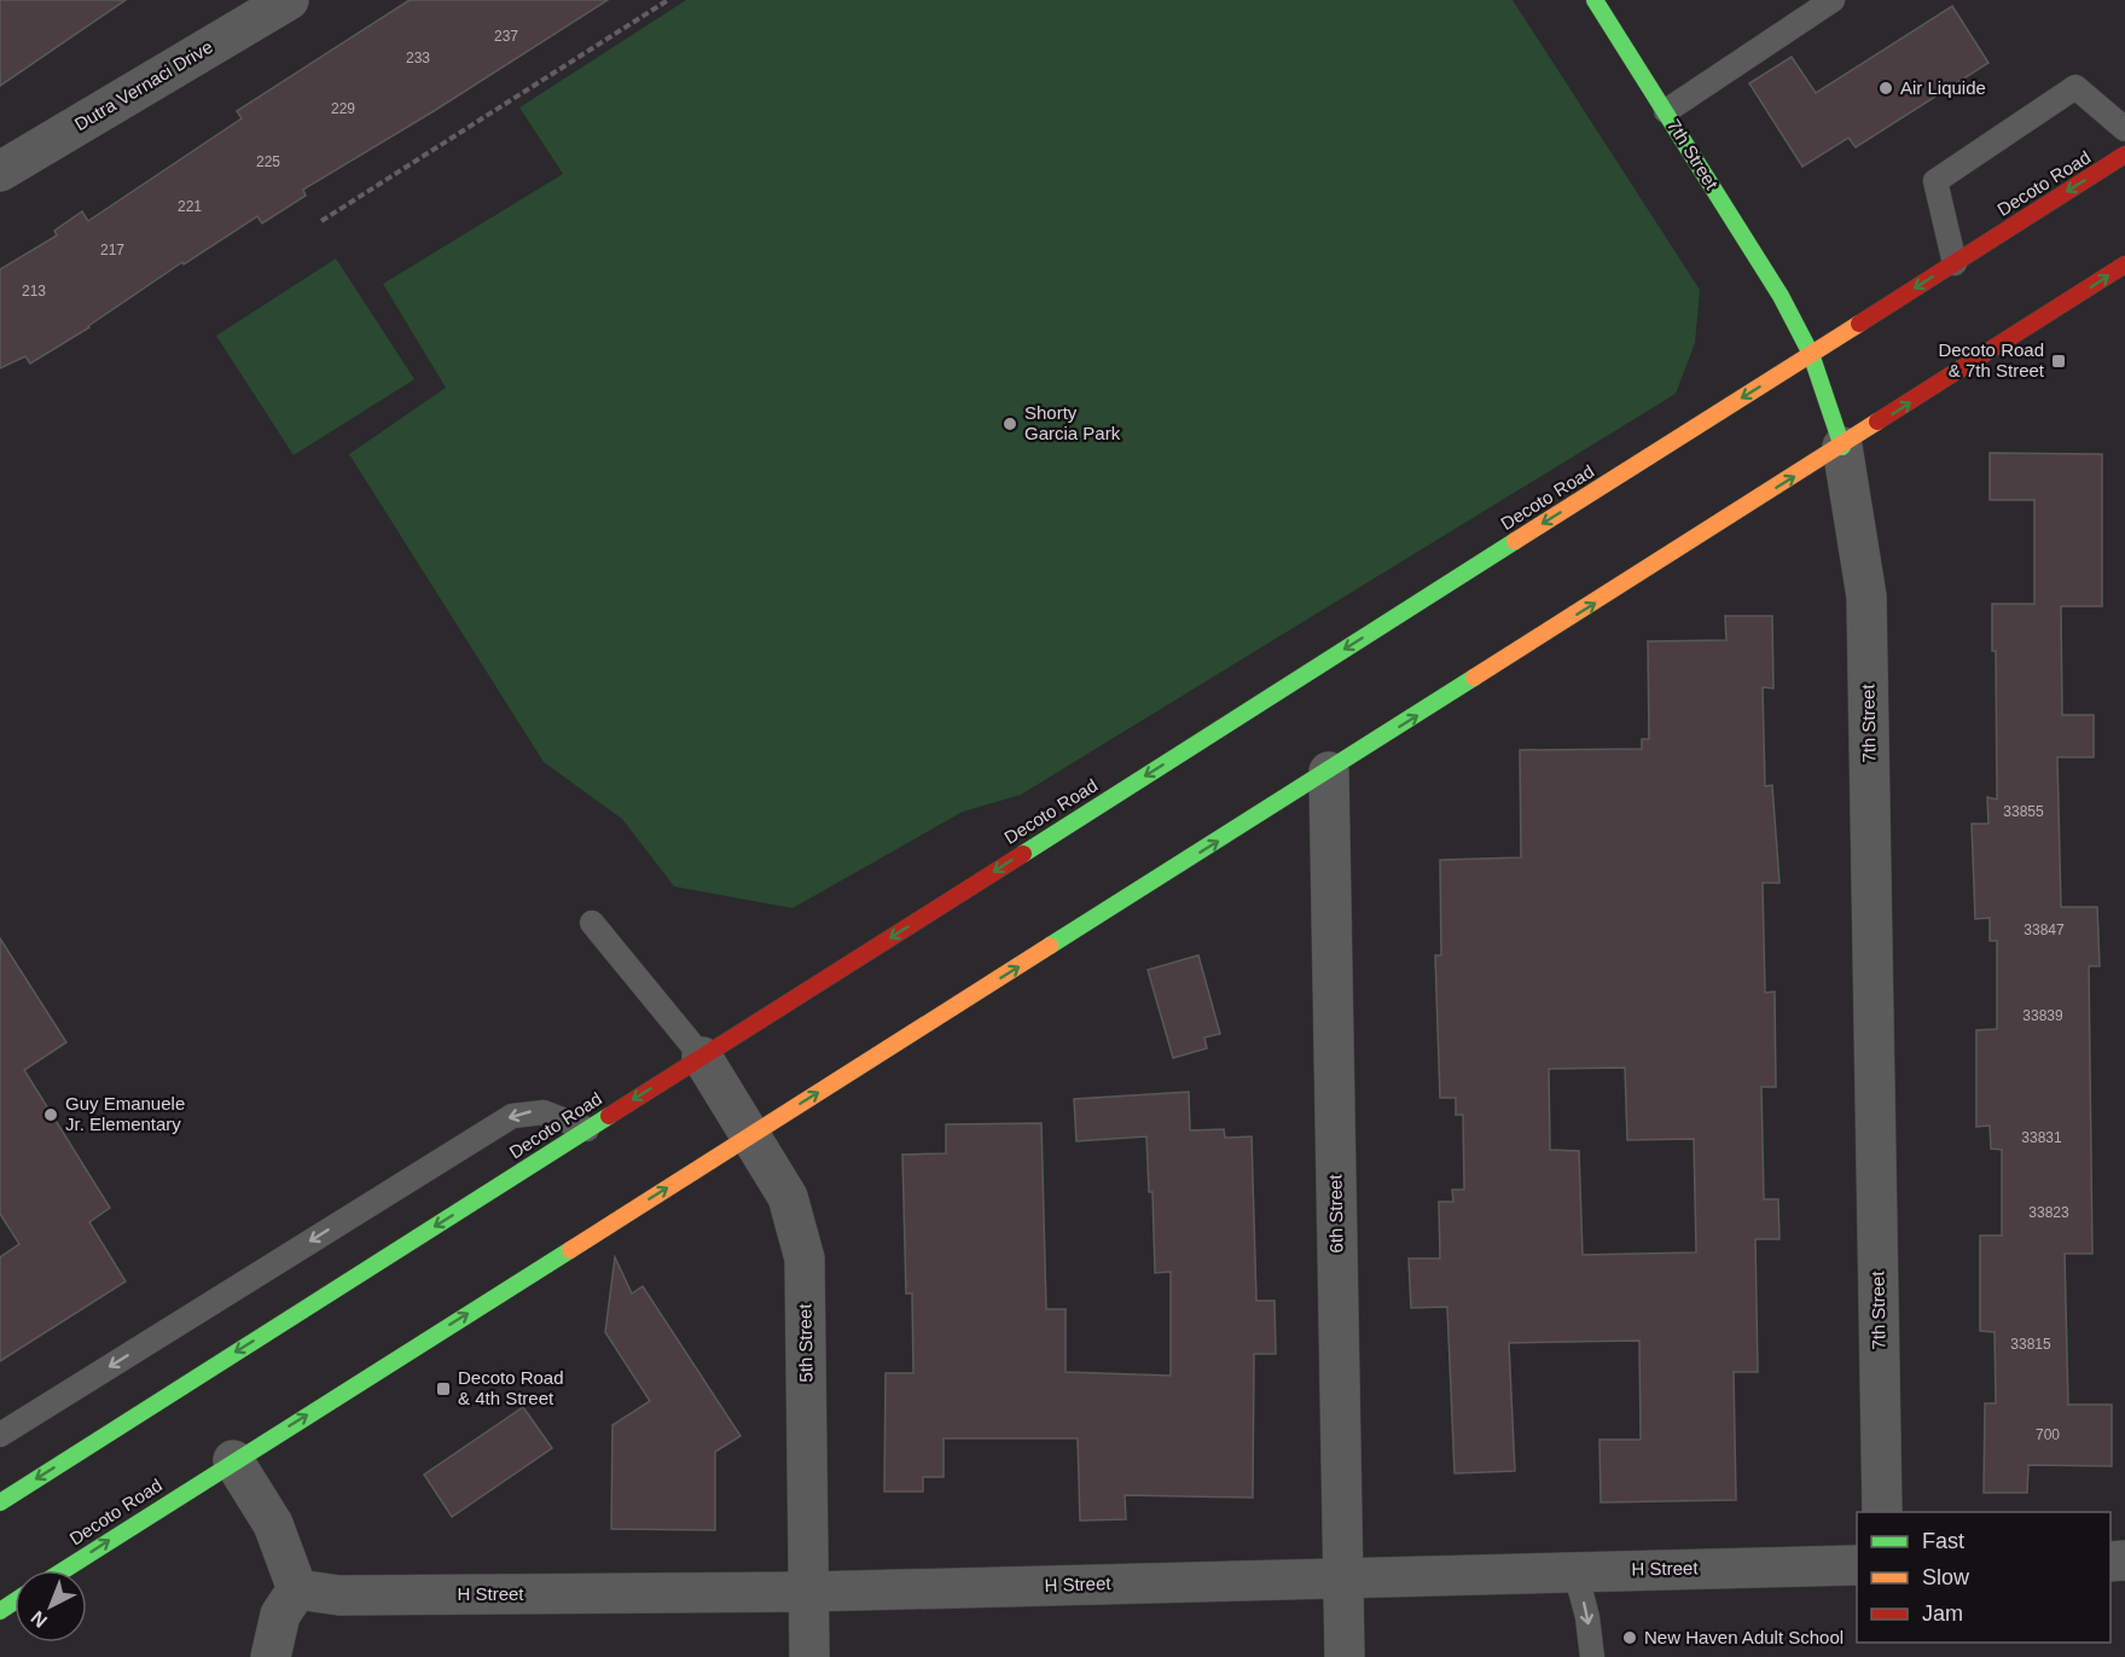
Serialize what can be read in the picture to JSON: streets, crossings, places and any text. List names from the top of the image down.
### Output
{
  "streets": {
    "main road": ["7th Street", "Decoto Road"],
    "street": [
      "Dutra Vernaci Drive",
      "6th Street",
      "5th Street",
      "H Street"
    ]
  },
  "crossings": [
    ["7th Street", "Decoto Road"],
    ["Decoto Road", "6th Street"],
    ["Decoto Road", "5th Street"],
    ["6th Street", "H Street"],
    ["5th Street", "H Street"]
  ],
  "places": {
    "other": [
      "Air Liquide",
      "Shorty Garcia Park",
      "Guy Emanuele Jr. Elementary",
      "New Haven Adult School"
    ],
    "transit": ["Decoto Road & 7th Street", "Decoto Road & 4th Street"]
  },
  "house_numbers": [
    "237",
    "233",
    "229",
    "225",
    "221",
    "217",
    "213",
    "33855",
    "33847",
    "33839",
    "33831",
    "33823",
    "33815",
    "700"
  ],
  "legend": ["Fast", "Slow", "Jam"],
  "north": "bottom left"
}
